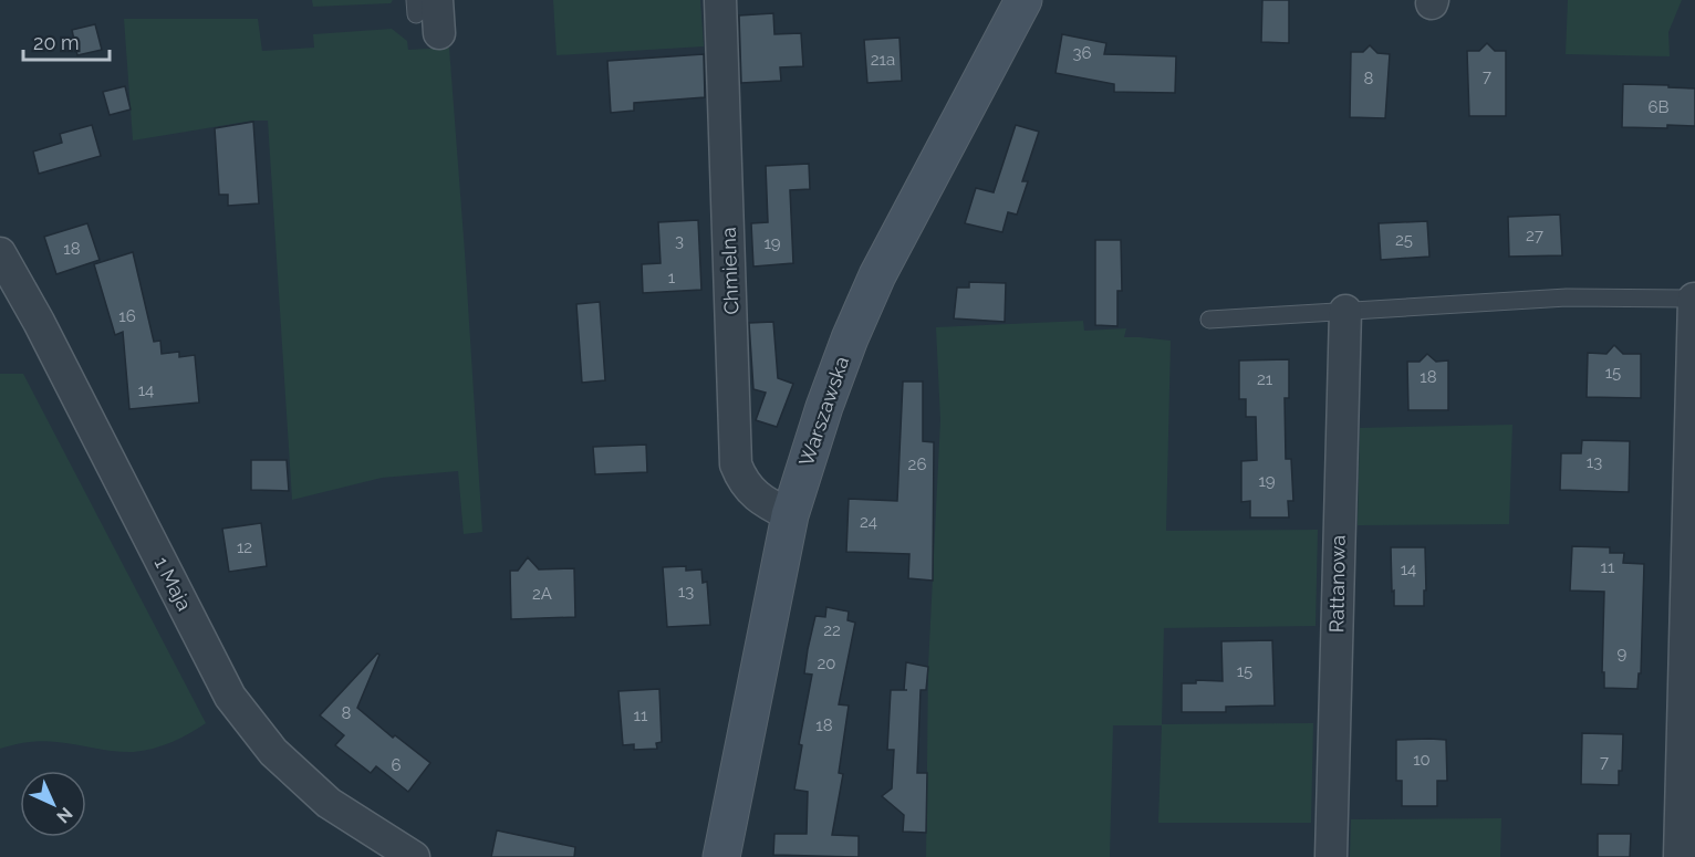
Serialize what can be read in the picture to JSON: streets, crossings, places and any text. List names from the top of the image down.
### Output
{
  "streets": {
    "main road": ["Warszawska"],
    "street": ["Chmielna", "1 Maja", "Rattanowa"]
  },
  "crossings": [
    ["Chmielna", "Warszawska"]
  ],
  "house_numbers": [
    "36",
    "21a",
    "7",
    "8",
    "6B",
    "27",
    "25",
    "3",
    "19",
    "18",
    "1",
    "16",
    "15",
    "18",
    "21",
    "14",
    "13",
    "26",
    "19",
    "24",
    "12",
    "11",
    "14",
    "13",
    "2A",
    "22",
    "9",
    "20",
    "15",
    "8",
    "11",
    "18",
    "10",
    "7",
    "6"
  ],
  "scale_bar": "20 m",
  "north": "bottom right"
}
